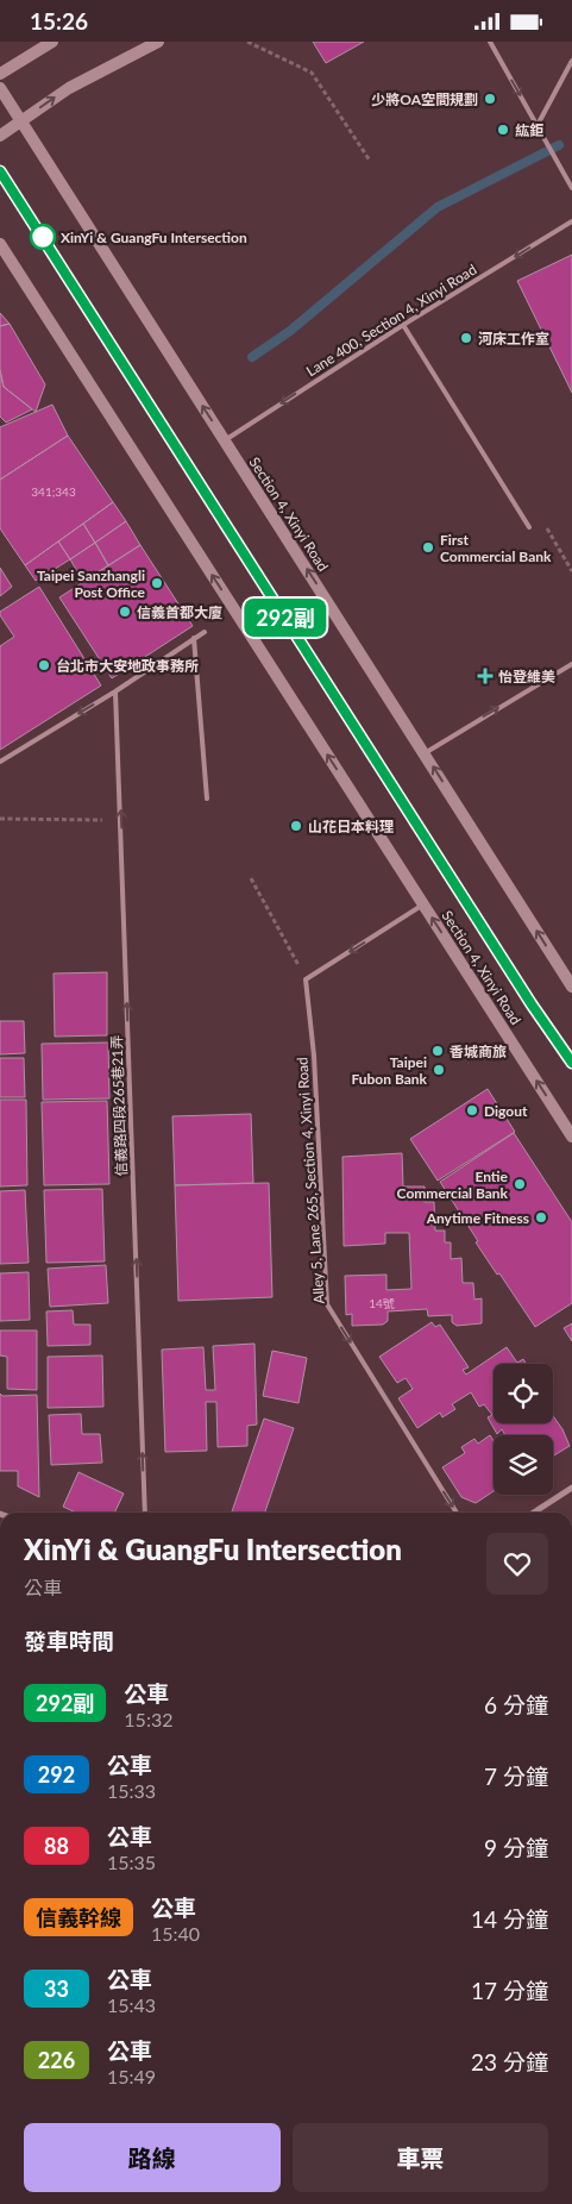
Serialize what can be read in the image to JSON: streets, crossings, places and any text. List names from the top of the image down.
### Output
{
  "streets": {
    "main road": ["Section 4, Xinyi Road"],
    "lane": ["Lane 400, Section 4, Xinyi Road", "信義路四段265巷21弄", "Alley 5, Lane 265, Section 4, Xinyi Road"]
  },
  "crossings": [
    ["Lane 400, Section 4, Xinyi Road", "Section 4, Xinyi Road"]
  ],
  "one_way": [
    "Lane 400, Section 4, Xinyi Road",
    "Section 4, Xinyi Road",
    "信義路四段265巷21弄",
    "Alley 5, Lane 265, Section 4, Xinyi Road"
  ],
  "places": {
    "other": [
      "少將OA空間規劃",
      "紘鉅",
      "XinYi & GuangFu Intersection",
      "河床工作室",
      "First Commercial Bank",
      "Taipei Sanzhangli Post Office",
      "信義首都大廈",
      "台北市大安地政事務所",
      "山花日本料理",
      "香城商旅",
      "Taipei Fubon Bank",
      "Digout",
      "Entie Commercial Bank",
      "Anytime Fitness"
    ],
    "health": ["怡登維美"]
  },
  "lines": ["bus line 292副"],
  "house_numbers": ["341;343", "14號"],
  "page": {
    "status": "15:26",
    "on_map": "292副",
    "heading": [
      ["XinYi & GuangFu Intersection", "公車"],
      "發車時間"
    ],
    "list": [
      {
        "mark": "292副",
        "name": "公車",
        "note": "15:32",
        "value": "6 分鐘"
      },
      {
        "mark": "292",
        "name": "公車",
        "note": "15:33",
        "value": "7 分鐘"
      },
      {
        "mark": "88",
        "name": "公車",
        "note": "15:35",
        "value": "9 分鐘"
      },
      {
        "mark": "信義幹線",
        "name": "公車",
        "note": "15:40",
        "value": "14 分鐘"
      },
      {
        "mark": "33",
        "name": "公車",
        "note": "15:43",
        "value": "17 分鐘"
      },
      {
        "mark": "226",
        "name": "公車",
        "note": "15:49",
        "value": "23 分鐘"
      }
    ],
    "buttons": ["路線", "車票"]
  }
}
